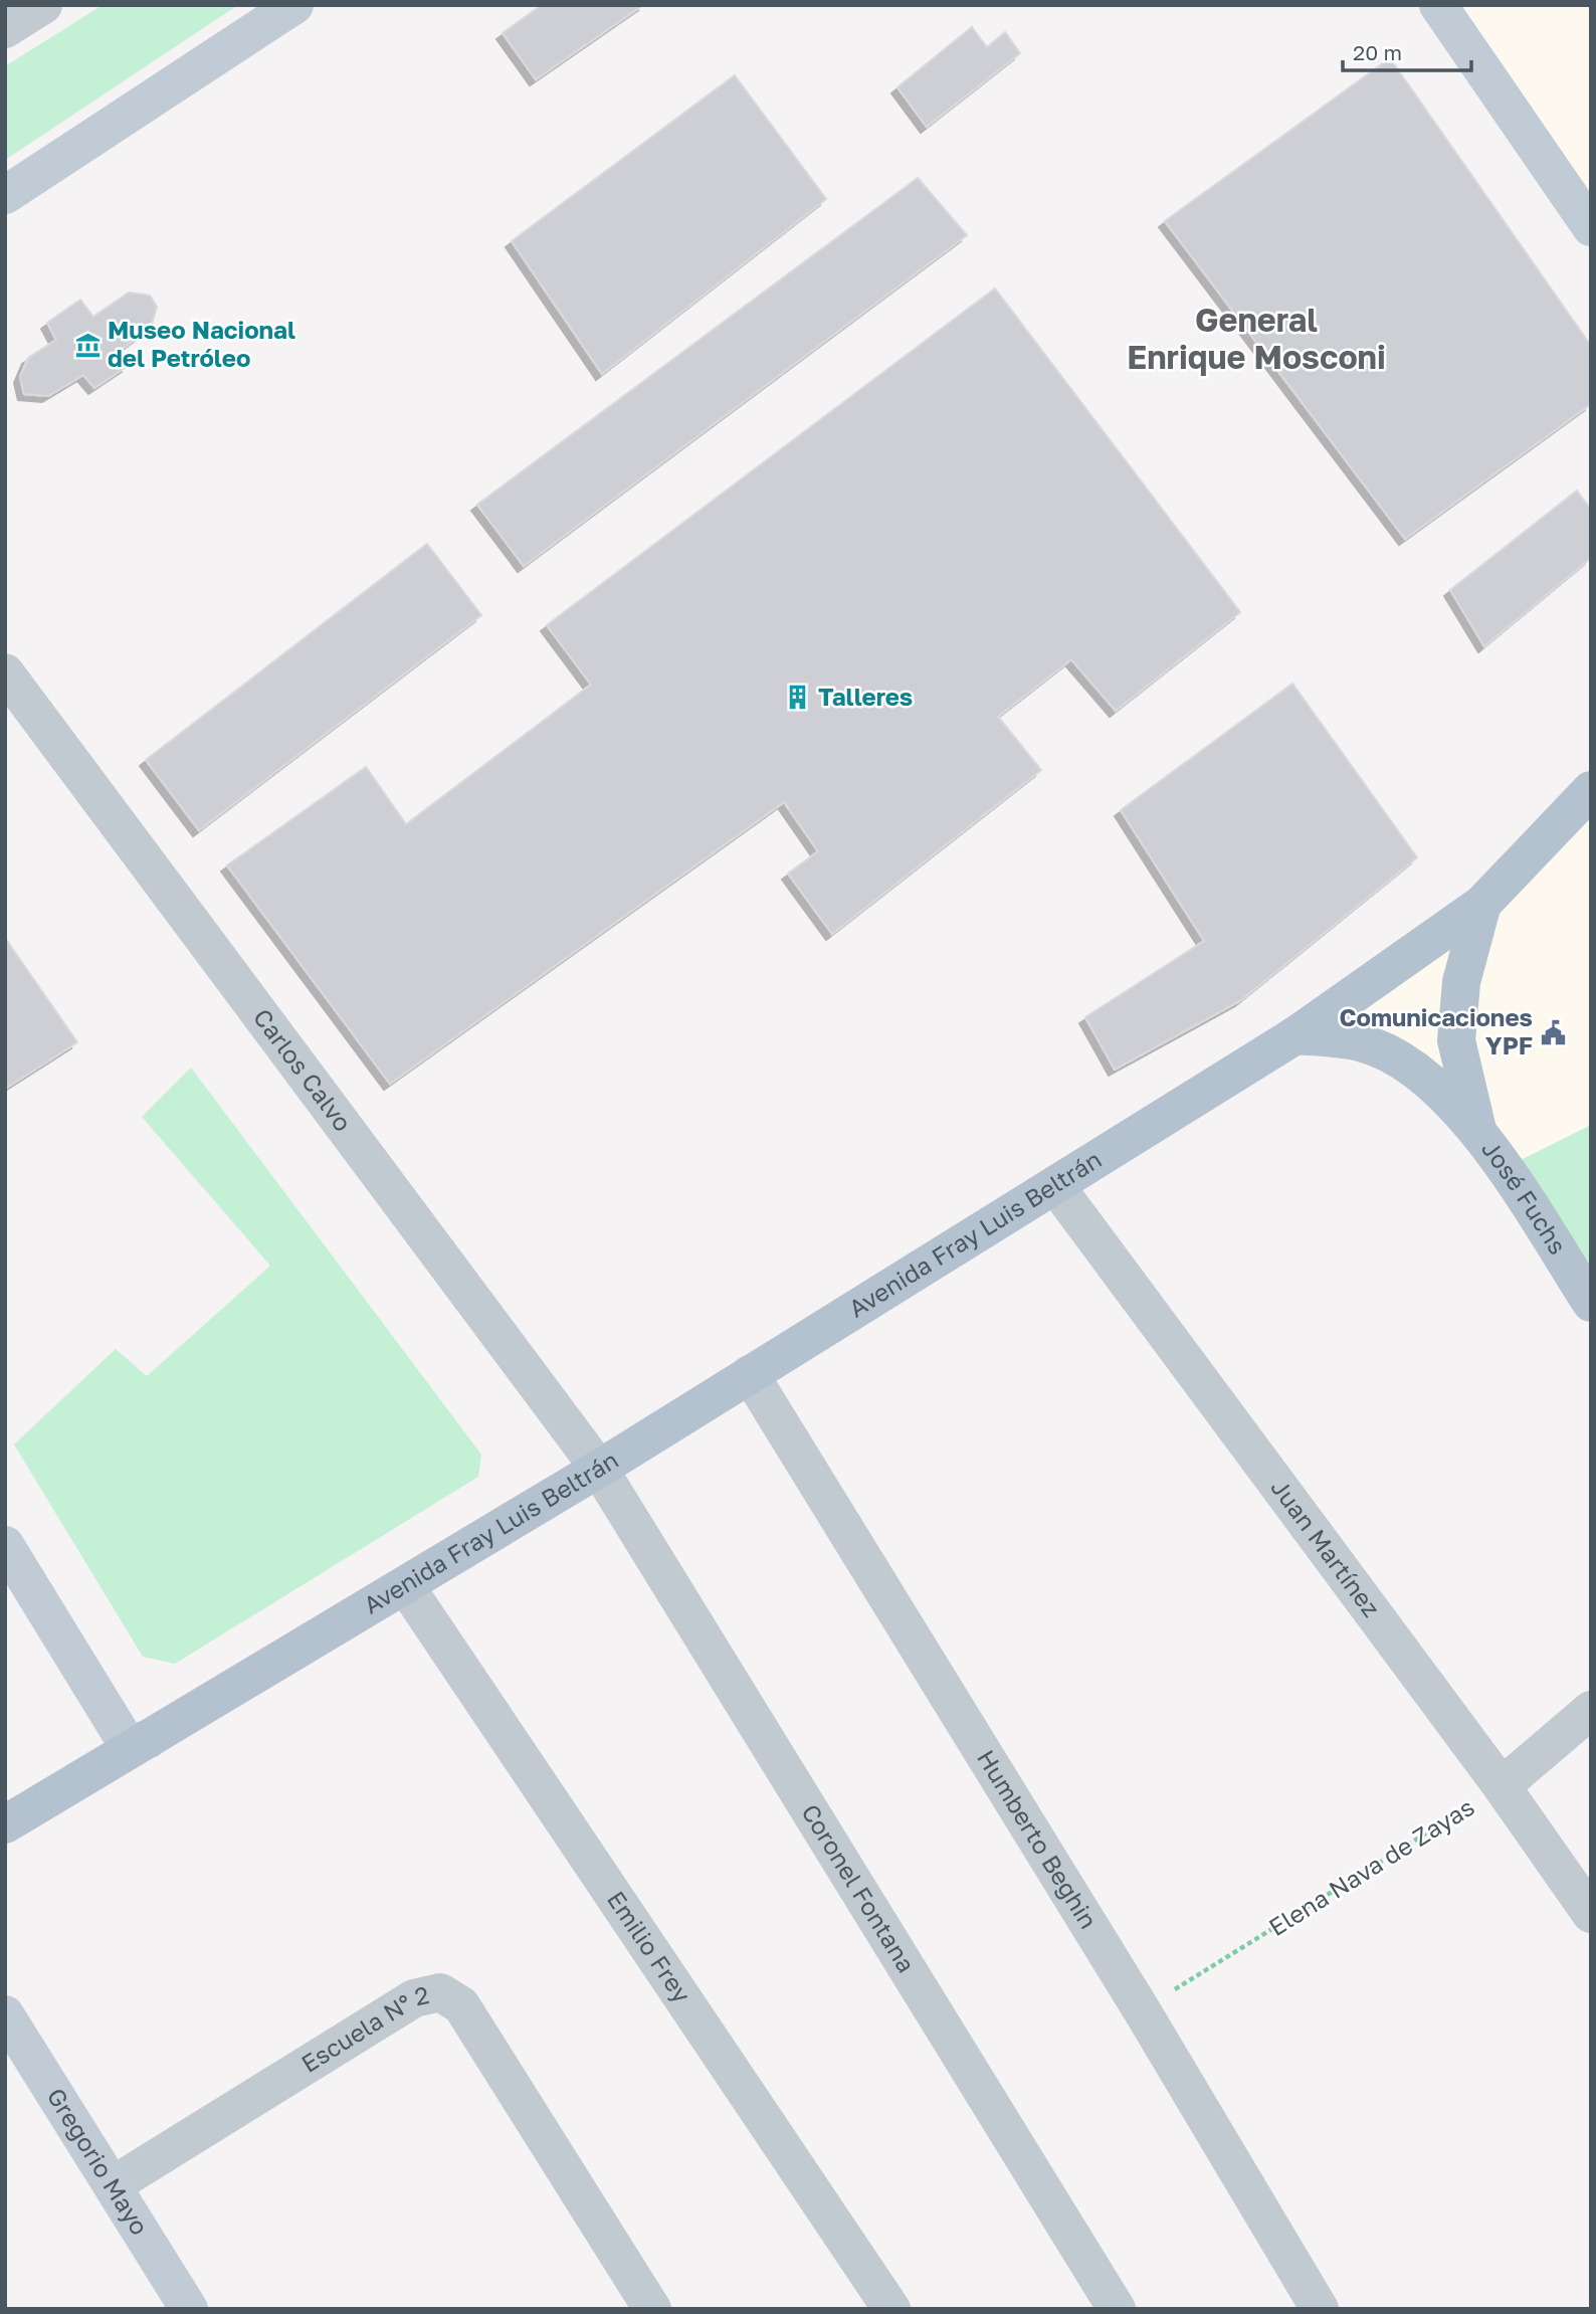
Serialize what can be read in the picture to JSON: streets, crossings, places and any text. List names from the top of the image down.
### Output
{
  "streets": {
    "main road": ["José Fuchs", "Avenida Fray Luis Beltrán"],
    "street": [
      "Carlos Calvo",
      "Juan Martínez",
      "Humberto Beghin",
      "Elena Nava de Zayas",
      "Coronel Fontana",
      "Emilio Frey",
      "Escuela N° 2",
      "Gregorio Mayo"
    ]
  },
  "crossings": [
    ["Carlos Calvo", "Avenida Fray Luis Beltrán"],
    ["Carlos Calvo", "Coronel Fontana"],
    ["José Fuchs", "Avenida Fray Luis Beltrán"],
    ["Avenida Fray Luis Beltrán", "Juan Martínez"],
    ["Avenida Fray Luis Beltrán", "Humberto Beghin"],
    ["Avenida Fray Luis Beltrán", "Coronel Fontana"],
    ["Avenida Fray Luis Beltrán", "Emilio Frey"],
    ["Juan Martínez", "Elena Nava de Zayas"],
    ["Humberto Beghin", "Elena Nava de Zayas"],
    ["Escuela N° 2", "Gregorio Mayo"]
  ],
  "districts": ["General Enrique Mosconi"],
  "places": {
    "museum": ["Museo Nacional del Petróleo"],
    "building": ["Talleres"],
    "public building": ["Comunicaciones YPF"]
  },
  "scale_bar": "20 m"
}
